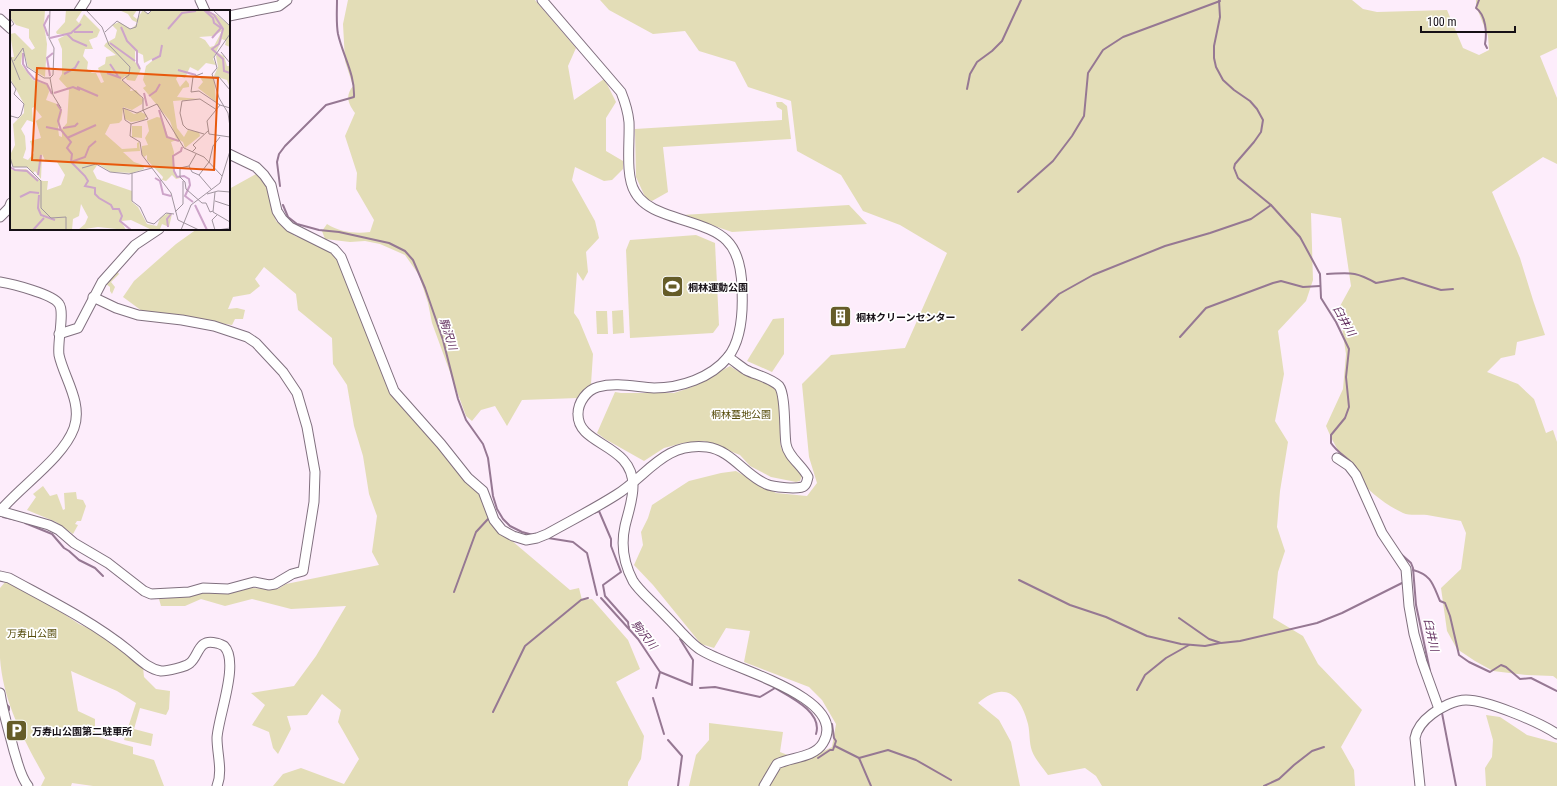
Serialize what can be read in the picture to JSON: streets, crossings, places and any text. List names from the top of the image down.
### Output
{
  "water": ["臼井川", "駒沢川"],
  "parks": ["桐林墓地公園", "万寿山公園"],
  "places": {
    "sports": ["桐林運動公園"],
    "building": ["桐林クリーンセンター"],
    "parking": ["万寿山公園第二駐車所"]
  },
  "scale_bar": "100 m"
}
